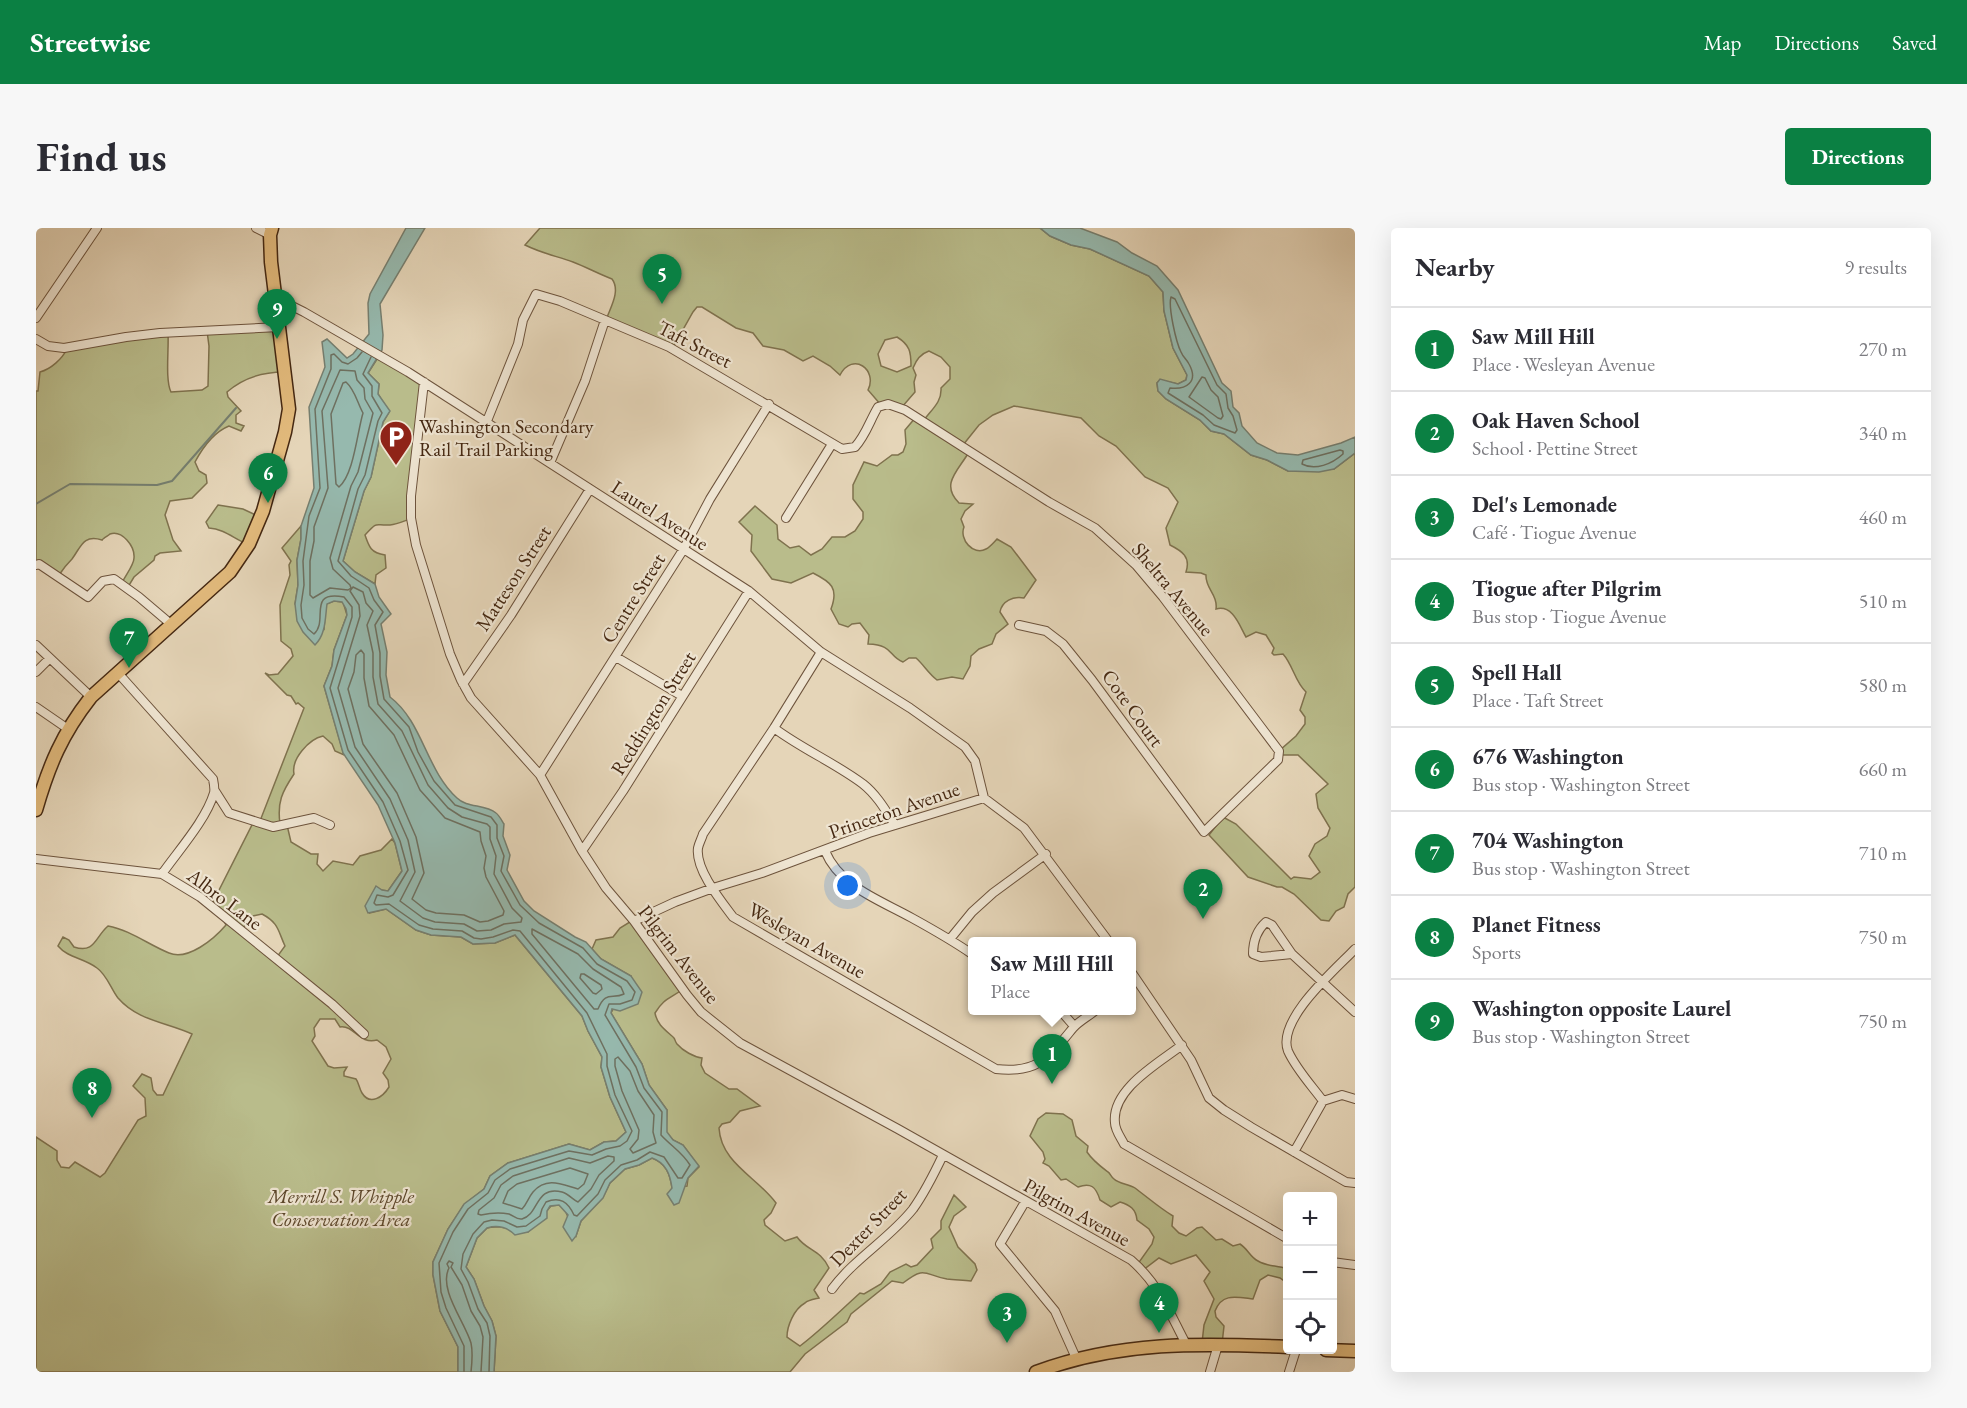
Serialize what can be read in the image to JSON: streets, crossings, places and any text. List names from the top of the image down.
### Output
{
  "streets": {
    "street": [
      "Taft Street",
      "Laurel Avenue",
      "Matteson Street",
      "Sheltra Avenue",
      "Centre Street",
      "Cote Court",
      "Reddington Street",
      "Princeton Avenue",
      "Albro Lane",
      "Wesleyan Avenue",
      "Pilgrim Avenue",
      "Dexter Street"
    ]
  },
  "crossings": [
    ["Taft Street", "Laurel Avenue"],
    ["Taft Street", "Sheltra Avenue"],
    ["Taft Street", "Centre Street"],
    ["Laurel Avenue", "Matteson Street"],
    ["Laurel Avenue", "Centre Street"],
    ["Laurel Avenue", "Reddington Street"],
    ["Laurel Avenue", "Princeton Avenue"],
    ["Laurel Avenue", "Wesleyan Avenue"],
    ["Laurel Avenue", "Pilgrim Avenue"],
    ["Matteson Street", "Pilgrim Avenue"],
    ["Sheltra Avenue", "Cote Court"],
    ["Centre Street", "Pilgrim Avenue"],
    ["Reddington Street", "Pilgrim Avenue"],
    ["Princeton Avenue", "Wesleyan Avenue"],
    ["Princeton Avenue", "Pilgrim Avenue"],
    ["Pilgrim Avenue", "Dexter Street"]
  ],
  "parks": ["Merrill S. Whipple Conservation Area"],
  "places": {
    "parking": ["Washington Secondary Rail Trail Parking"]
  },
  "page": {
    "header": "Streetwise",
    "nav": ["Map", "Directions", "Saved"],
    "buttons": "Directions",
    "title": "Find us",
    "heading": ["Nearby", "9 results"],
    "pins": [
      "5",
      "9",
      "6",
      "7",
      "2",
      "1",
      "8",
      "4",
      "3"
    ],
    "list": [
      {
        "mark": "1",
        "name": "Saw Mill Hill",
        "note": "Place · Wesleyan Avenue",
        "value": "270 m"
      },
      {
        "mark": "2",
        "name": "Oak Haven School",
        "note": "School · Pettine Street",
        "value": "340 m"
      },
      {
        "mark": "3",
        "name": "Del's Lemonade",
        "note": "Café · Tiogue Avenue",
        "value": "460 m"
      },
      {
        "mark": "4",
        "name": "Tiogue after Pilgrim",
        "note": "Bus stop · Tiogue Avenue",
        "value": "510 m"
      },
      {
        "mark": "5",
        "name": "Spell Hall",
        "note": "Place · Taft Street",
        "value": "580 m"
      },
      {
        "mark": "6",
        "name": "676 Washington",
        "note": "Bus stop · Washington Street",
        "value": "660 m"
      },
      {
        "mark": "7",
        "name": "704 Washington",
        "note": "Bus stop · Washington Street",
        "value": "710 m"
      },
      {
        "mark": "8",
        "name": "Planet Fitness",
        "note": "Sports",
        "value": "750 m"
      },
      {
        "mark": "9",
        "name": "Washington opposite Laurel",
        "note": "Bus stop · Washington Street",
        "value": "750 m"
      }
    ],
    "popup": ["Saw Mill Hill", "Place"],
    "map_buttons": ["+", "−"]
  }
}
